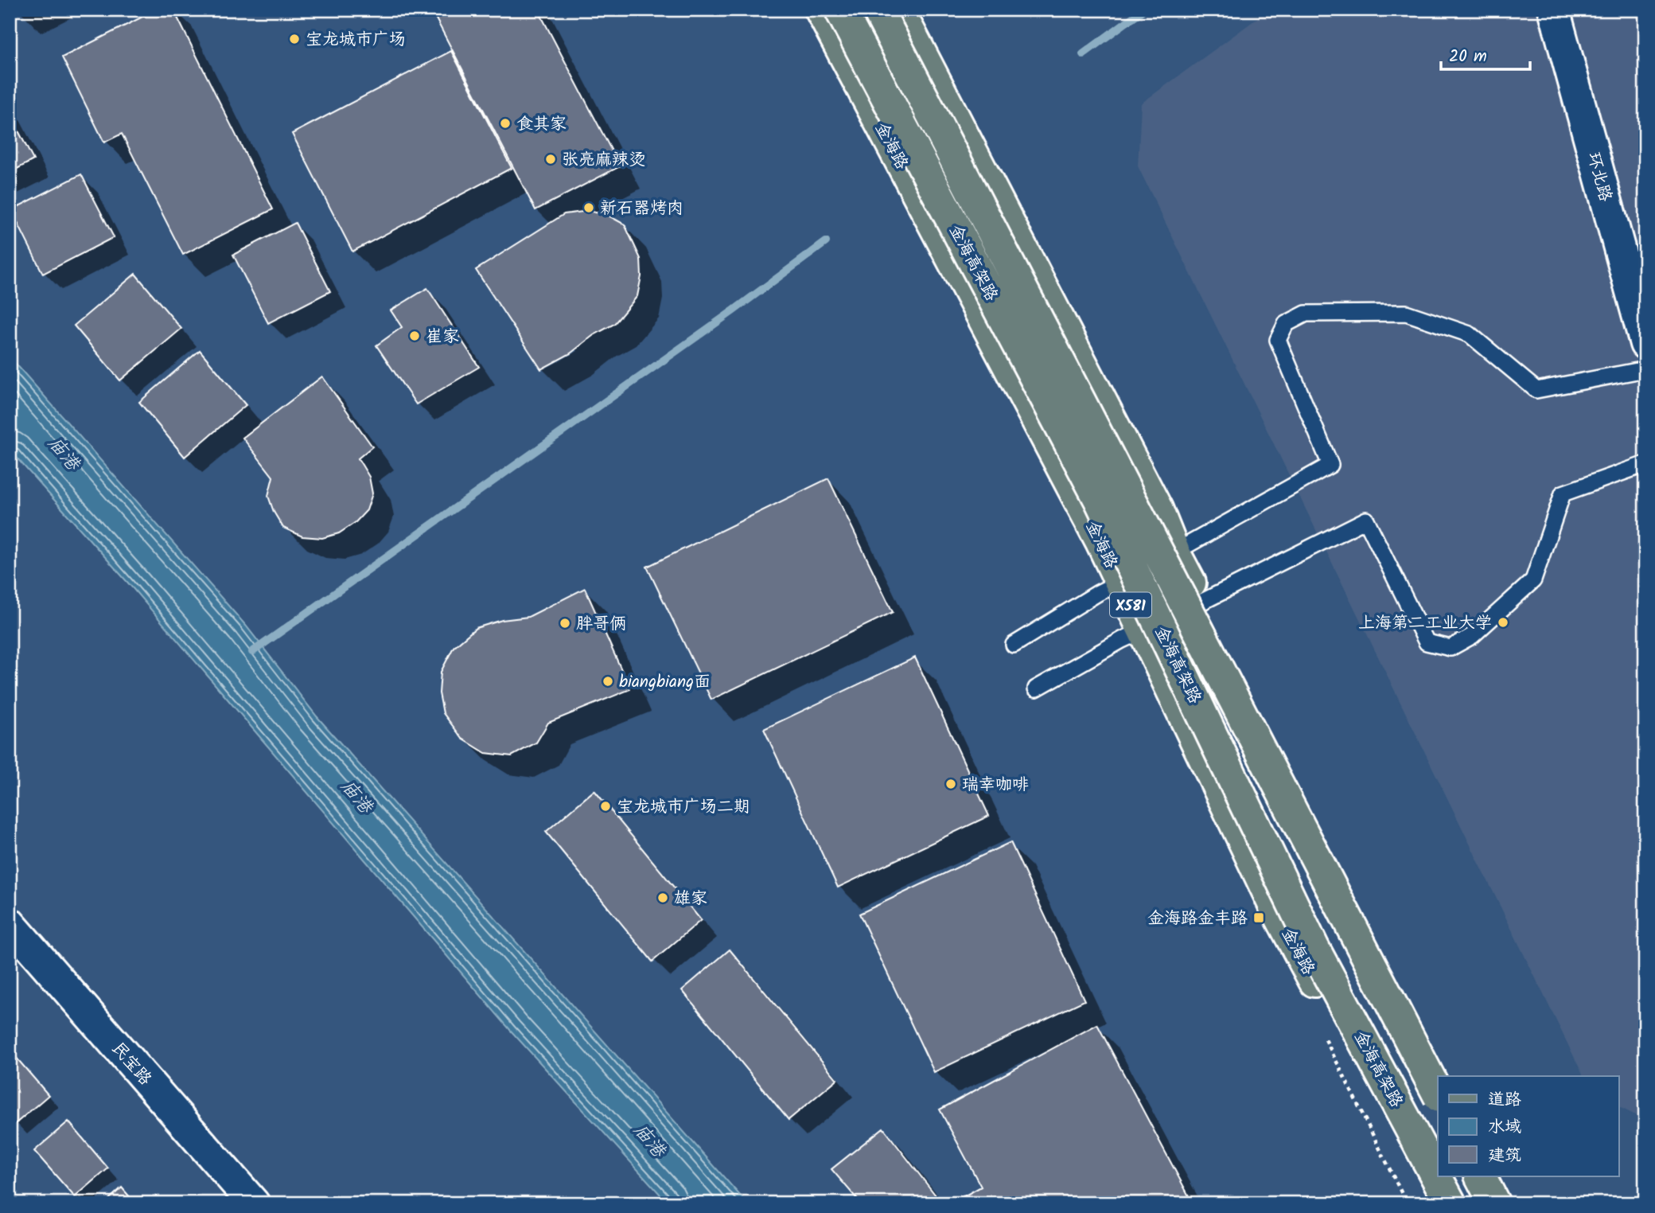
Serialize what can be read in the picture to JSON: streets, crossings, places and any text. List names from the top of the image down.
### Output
{
  "streets": {
    "main road": ["金海路", "金海高架路", "X581"],
    "street": ["环北路", "民宝路"]
  },
  "water": ["庙港"],
  "places": {
    "other": [
      "宝龙城市广场",
      "食其家",
      "张亮麻辣烫",
      "新石器烤肉",
      "崔家",
      "上海第二工业大学",
      "胖哥俩",
      "biangbiang面",
      "瑞幸咖啡",
      "宝龙城市广场二期",
      "雄家"
    ],
    "transit": ["金海路金丰路"]
  },
  "legend": ["道路", "水域", "建筑"],
  "scale_bar": "20 m"
}
